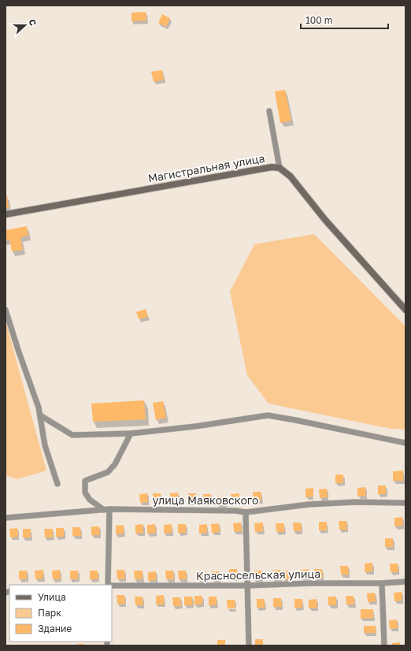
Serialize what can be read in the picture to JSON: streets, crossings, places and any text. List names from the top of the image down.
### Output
{
  "streets": {
    "street": ["Магистральная улица", "улица Маяковского", "Красносельская улица"]
  },
  "legend": ["Улица", "Парк", "Здание"],
  "scale_bar": "100 m",
  "north": "right"
}
